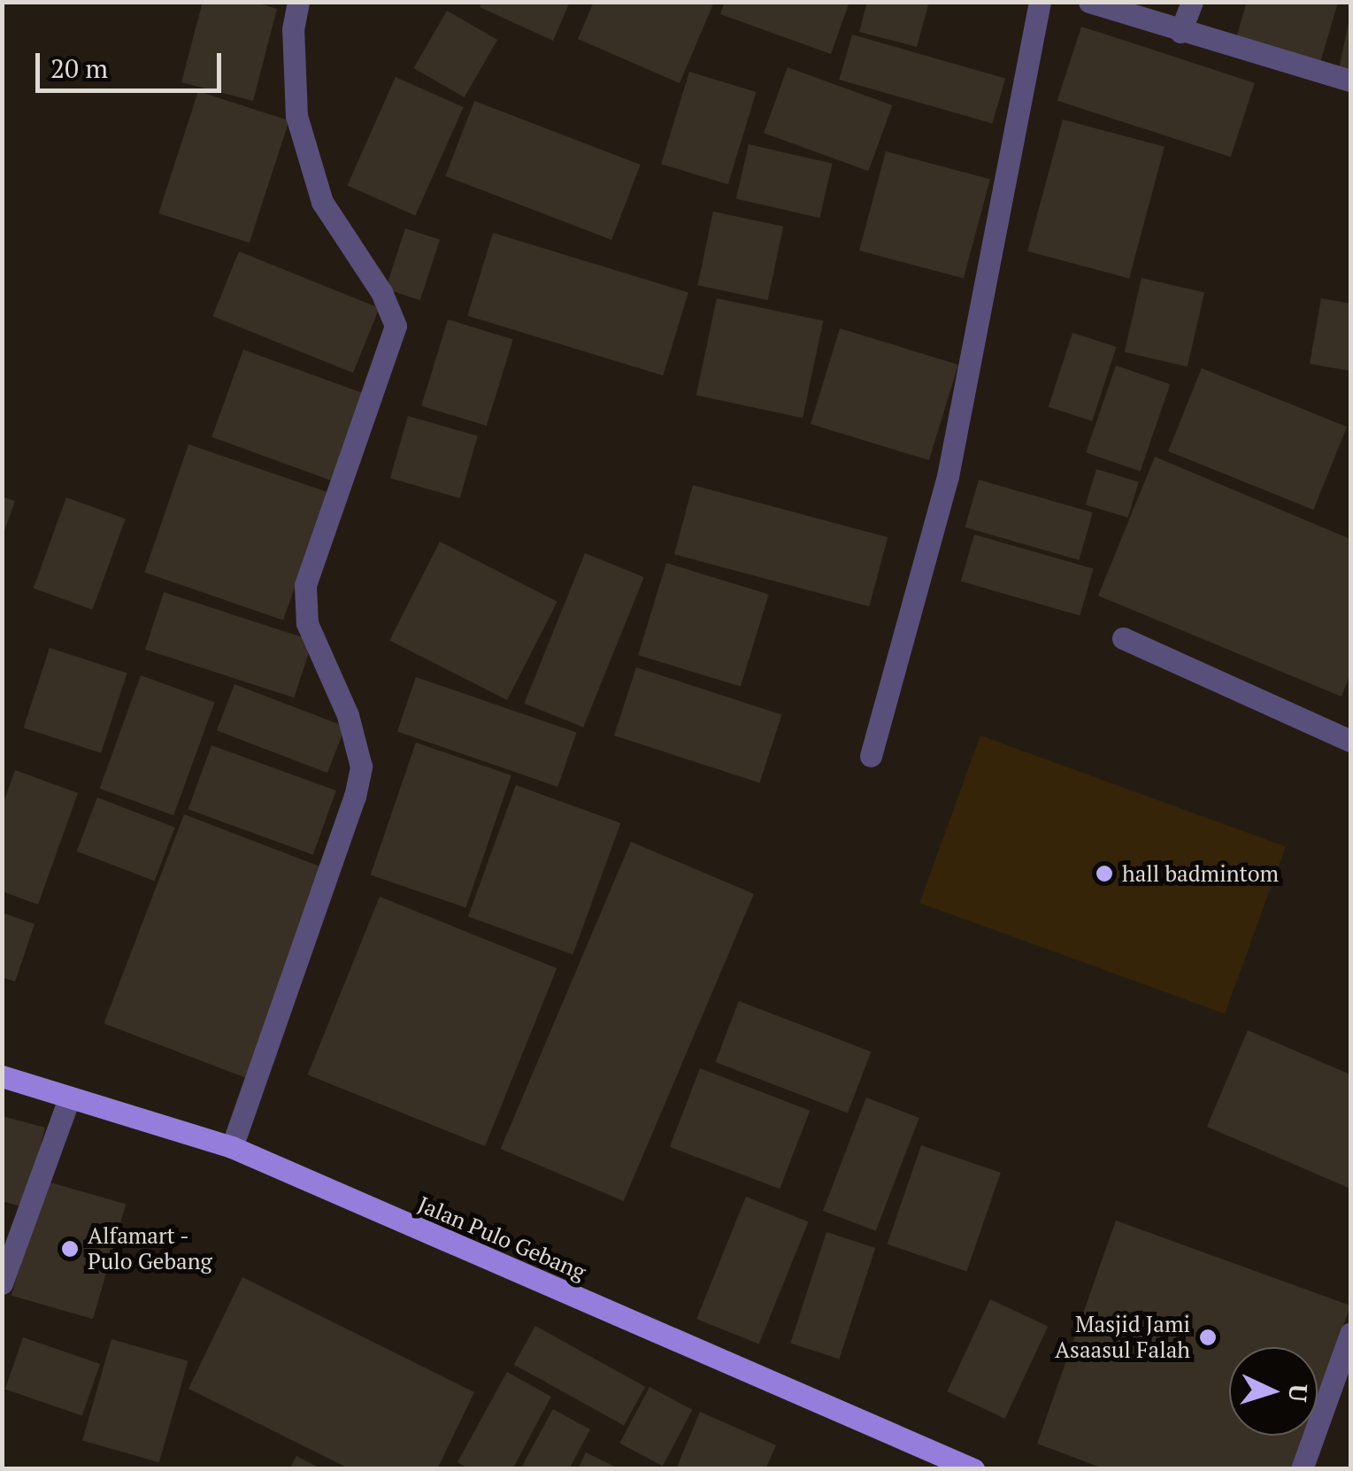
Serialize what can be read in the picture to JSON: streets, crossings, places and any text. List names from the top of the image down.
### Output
{
  "streets": {
    "main road": ["Jalan Pulo Gebang"]
  },
  "places": ["hall badmintom", "Alfamart - Pulo Gebang", "Masjid Jami Asaasul Falah"],
  "scale_bar": "20 m",
  "north": "right"
}
